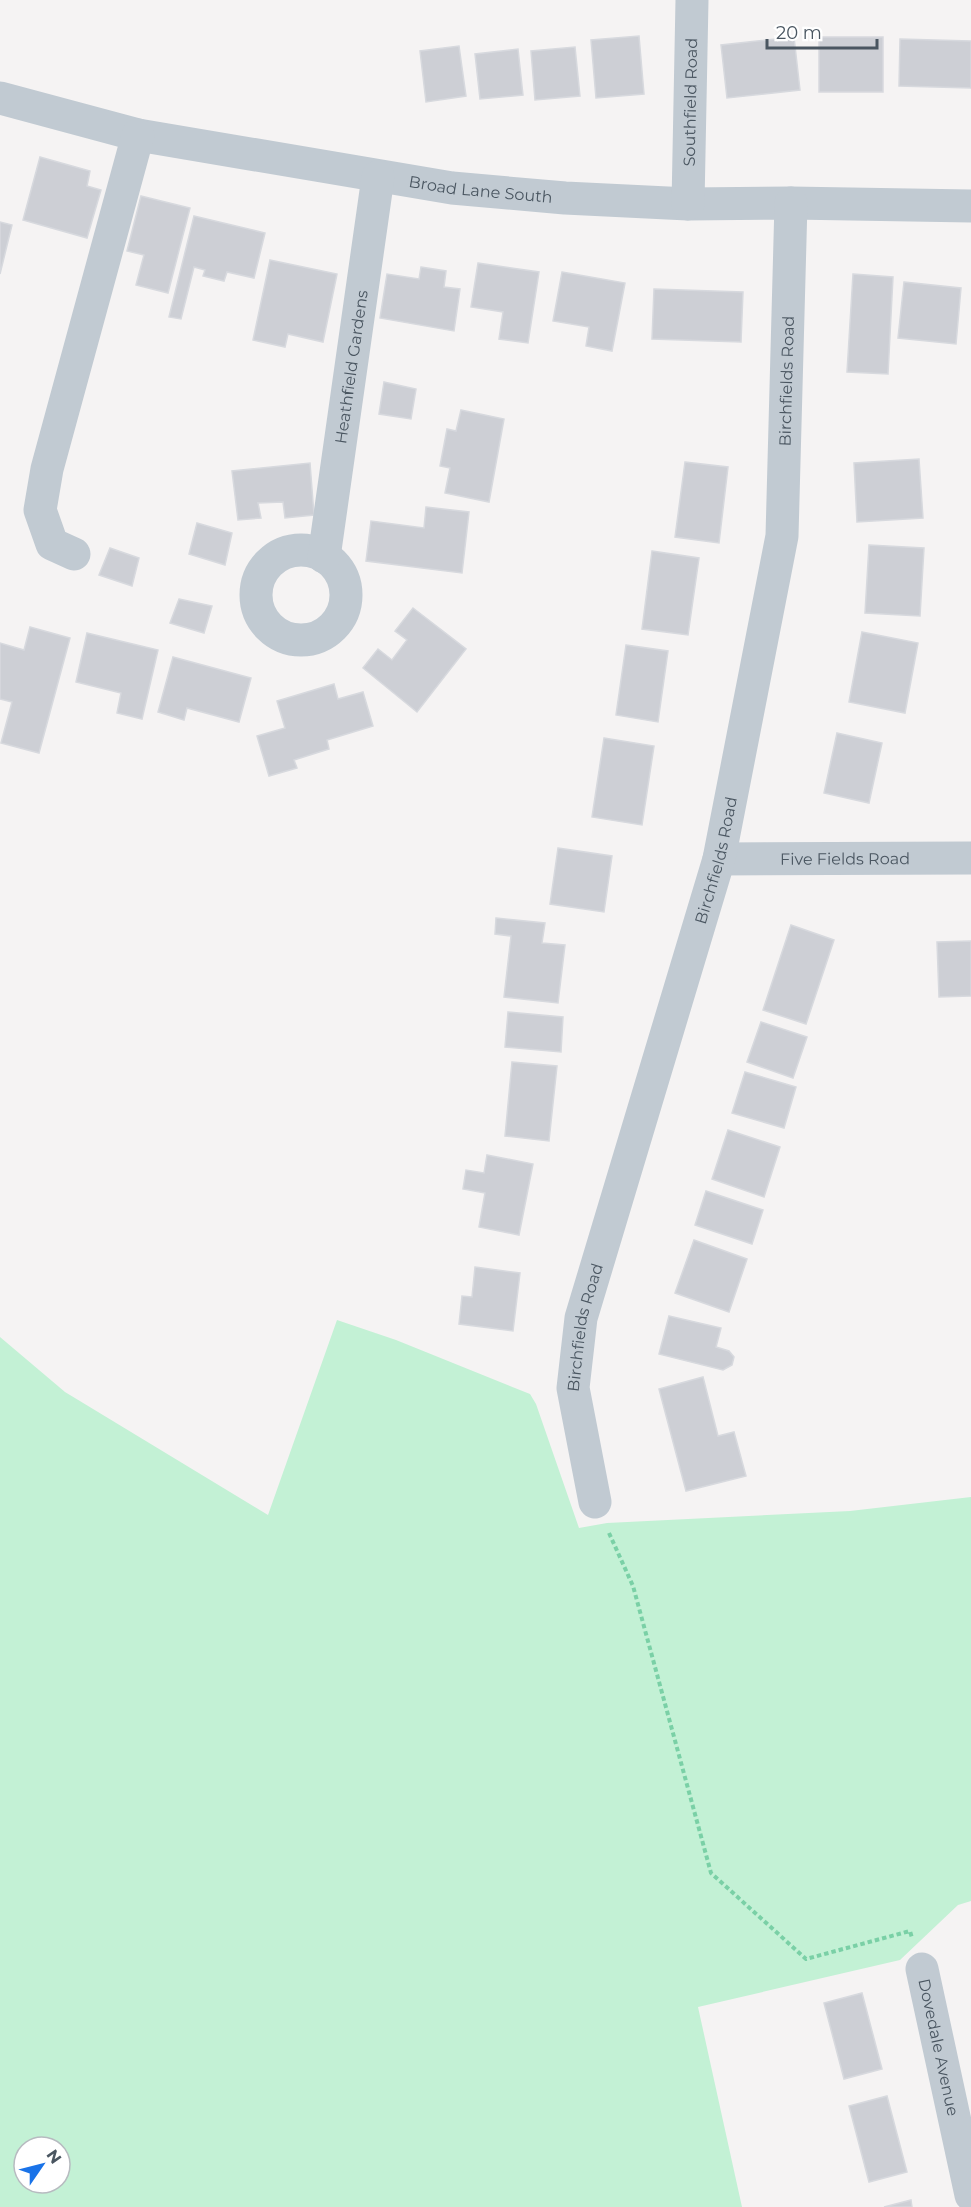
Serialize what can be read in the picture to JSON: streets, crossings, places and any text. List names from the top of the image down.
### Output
{
  "streets": {
    "street": [
      "Southfield Road",
      "Broad Lane South",
      "Heathfield Gardens",
      "Birchfields Road",
      "Five Fields Road",
      "Dovedale Avenue"
    ]
  },
  "crossings": [
    ["Southfield Road", "Broad Lane South"],
    ["Broad Lane South", "Heathfield Gardens"],
    ["Broad Lane South", "Birchfields Road"],
    ["Birchfields Road", "Five Fields Road"]
  ],
  "scale_bar": "20 m",
  "north": "top right"
}
